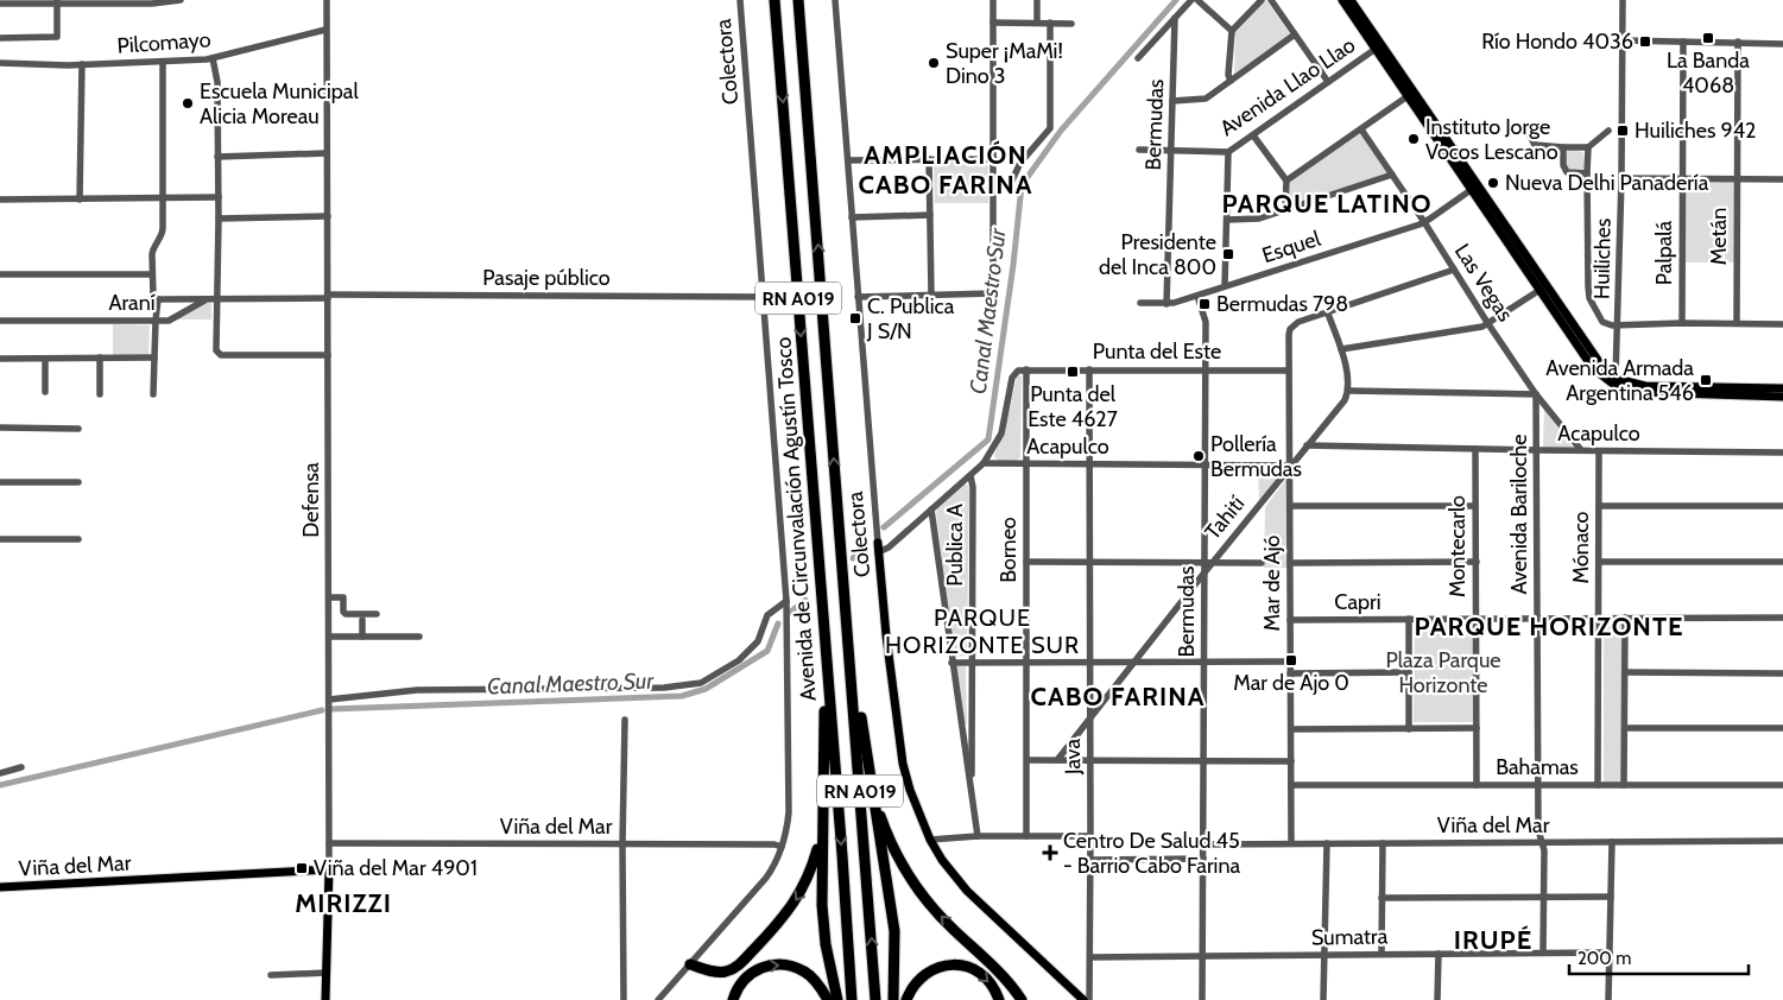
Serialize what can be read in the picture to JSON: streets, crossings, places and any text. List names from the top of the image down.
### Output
{
  "streets": {
    "highway": ["RN A019", "Avenida de Circunvalación Agustín Tosco"],
    "main road": ["Colectora", "Defensa", "Viña del Mar"],
    "street": [
      "Pilcomayo",
      "Avenida Llao Llao",
      "Bermudas",
      "Metán",
      "Esquel",
      "Palpalá",
      "Huiliches",
      "Pasaje público",
      "Las Vegas",
      "Araní",
      "Punta del Este",
      "Acapulco",
      "Avenida Bariloche",
      "Tahití",
      "Publica A",
      "Montecarlo",
      "Mónaco",
      "Borneo",
      "Mar de Ajó",
      "Capri",
      "Java",
      "Bahamas",
      "Sumatra"
    ]
  },
  "crossings": [
    ["Pilcomayo", "Defensa"],
    ["Colectora", "Pasaje público"],
    ["Colectora", "Viña del Mar"],
    ["Avenida Llao Llao", "Bermudas"],
    ["Bermudas", "Esquel"],
    ["Bermudas", "Punta del Este"],
    ["Bermudas", "Acapulco"],
    ["Bermudas", "Tahití"],
    ["Bermudas", "Viña del Mar"],
    ["Bermudas", "Sumatra"],
    ["Esquel", "Las Vegas"],
    ["Pasaje público", "Araní"],
    ["Pasaje público", "Defensa"],
    ["Las Vegas", "Acapulco"],
    ["Las Vegas", "Avenida Bariloche"],
    ["Araní", "Defensa"],
    ["Punta del Este", "Borneo"],
    ["Punta del Este", "Mar de Ajó"],
    ["Punta del Este", "Java"],
    ["Acapulco", "Avenida Bariloche"],
    ["Acapulco", "Tahití"],
    ["Acapulco", "Montecarlo"],
    ["Acapulco", "Mónaco"],
    ["Acapulco", "Borneo"],
    ["Acapulco", "Mar de Ajó"],
    ["Acapulco", "Java"],
    ["Defensa", "Viña del Mar"],
    ["Avenida Bariloche", "Capri"],
    ["Avenida Bariloche", "Bahamas"],
    ["Avenida Bariloche", "Viña del Mar"],
    ["Avenida Bariloche", "Sumatra"],
    ["Tahití", "Mar de Ajó"],
    ["Montecarlo", "Capri"],
    ["Montecarlo", "Bahamas"],
    ["Mónaco", "Capri"],
    ["Mónaco", "Bahamas"],
    ["Mar de Ajó", "Capri"],
    ["Mar de Ajó", "Bahamas"],
    ["Mar de Ajó", "Viña del Mar"],
    ["Java", "Sumatra"]
  ],
  "districts": [
    "AMPLIACIÓN CABO FARINA",
    "PARQUE LATINO",
    "PARQUE HORIZONTE SUR",
    "PARQUE HORIZONTE",
    "CABO FARINA",
    "MIRIZZI",
    "IRUPÉ"
  ],
  "water": ["Canal Maestro Sur"],
  "parks": ["Plaza Parque Horizonte"],
  "places": {
    "transit": [
      "La Banda 4068",
      "Río Hondo 4036",
      "Huiliches 942",
      "Presidente del Inca 800",
      "Bermudas 798",
      "C. Publica J S/N",
      "Punta del Este 4627",
      "Avenida Armada Argentina 546",
      "Mar de Ajo 0",
      "Viña del Mar 4901"
    ],
    "other": [
      "Super ¡MaMi! Dino 3",
      "Escuela Municipal Alicia Moreau",
      "Instituto Jorge Vocos Lescano",
      "Nueva Delhi Panadería",
      "Pollería Bermudas"
    ],
    "health": ["Centro De Salud 45 - Barrio Cabo Farina"]
  },
  "scale_bar": "200 m"
}
